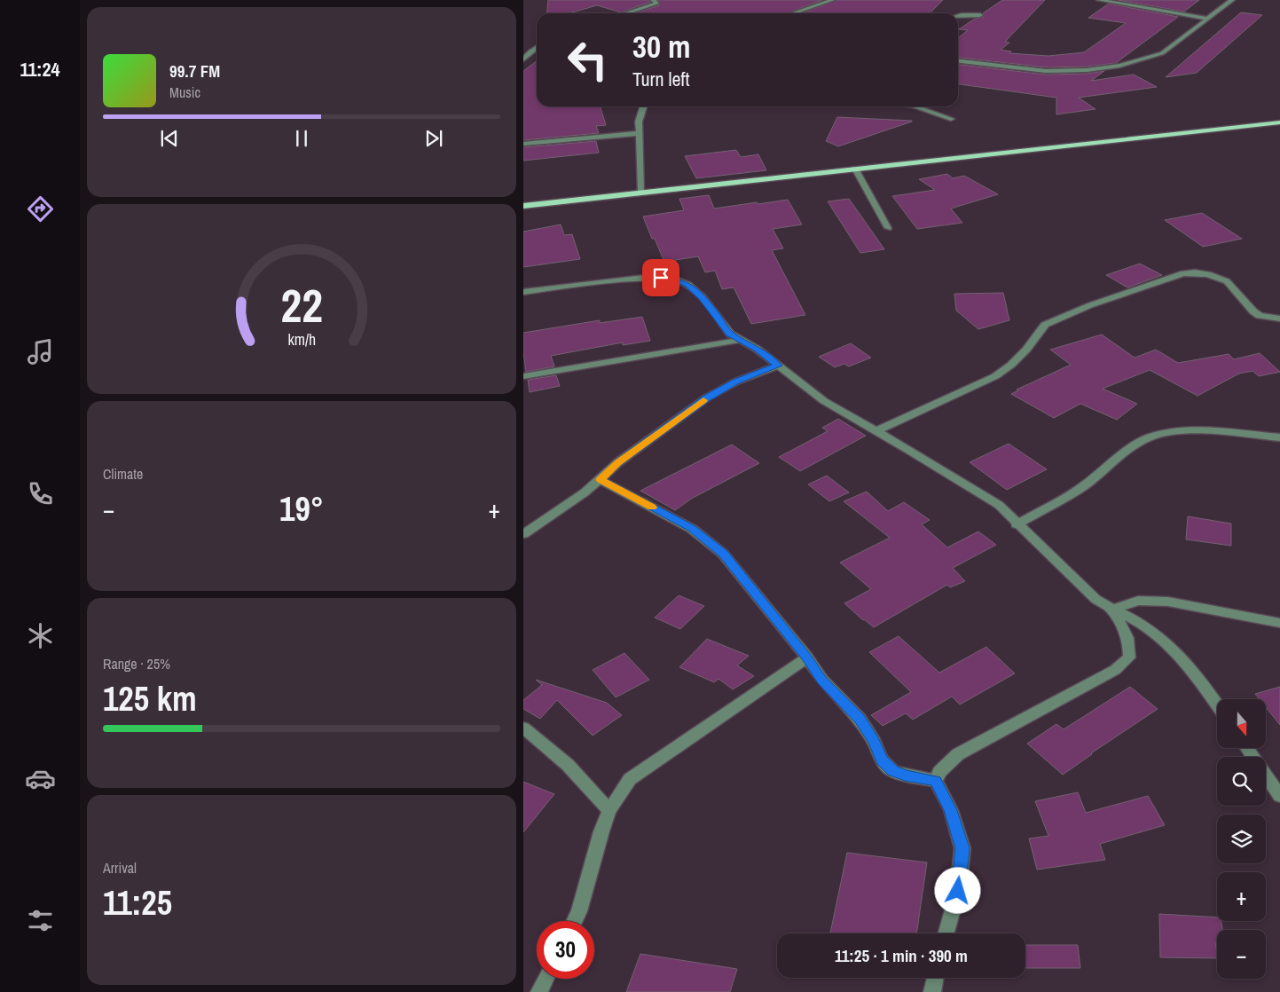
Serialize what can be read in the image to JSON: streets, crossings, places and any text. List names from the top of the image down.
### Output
{
  "north": "bottom",
  "page": {
    "tabs": "11:24",
    "turn": ["30 m", "Turn left"],
    "song": ["99.7 FM", "Music"],
    "tile": [
      "Climate",
      ["Range · 25%", "125 km"],
      ["Arrival", "11:25"]
    ],
    "heat": ["−", "19°", "+"],
    "map_buttons": ["+", "−"],
    "limit": "30",
    "trip": "11:25 · 1 min · 390 m",
    "gauge": ["22", "km/h"]
  }
}
